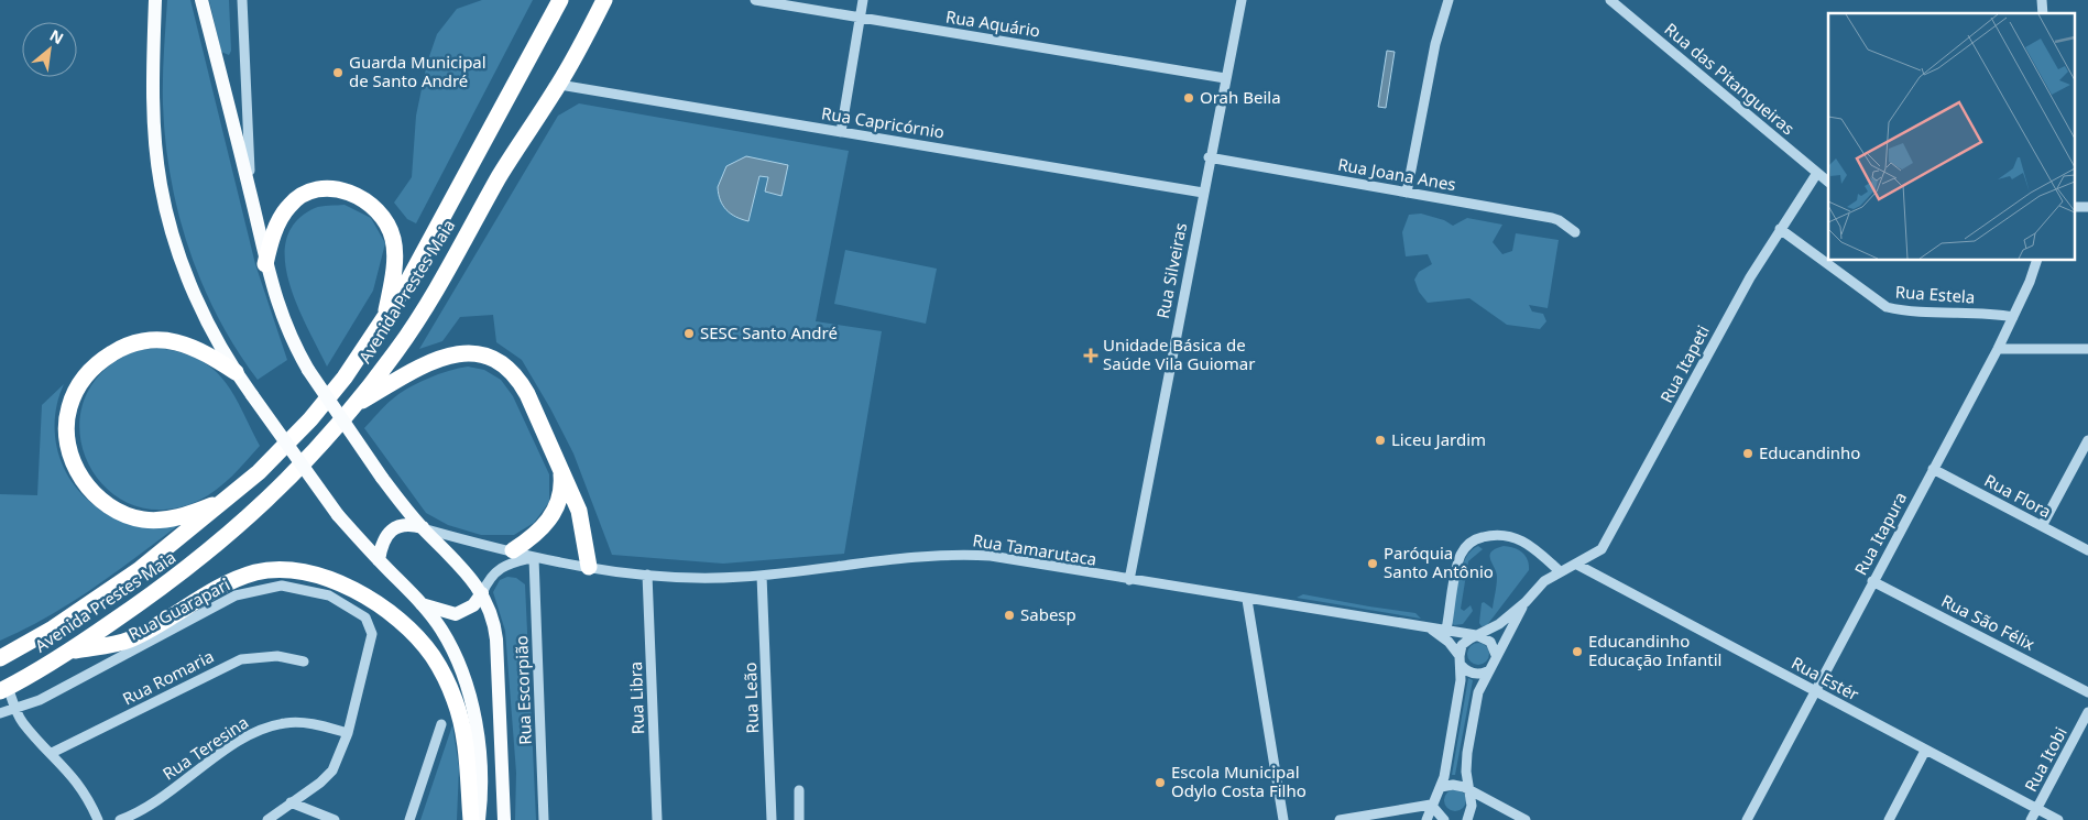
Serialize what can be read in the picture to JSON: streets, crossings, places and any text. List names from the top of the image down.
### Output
{
  "streets": {
    "highway": ["Avenida Prestes Maia"],
    "street": [
      "Rua Aquário",
      "Rua das Pitangueiras",
      "Rua Capricórnio",
      "Rua Joana Anes",
      "Rua Silveiras",
      "Rua Estela",
      "Rua Itapeti",
      "Rua Flora",
      "Rua Itapura",
      "Rua Tamarutaca",
      "Rua Guarapari",
      "Rua São Félix",
      "Rua Romaria",
      "Rua Estér",
      "Rua Escorpião",
      "Rua Libra",
      "Rua Leão",
      "Rua Teresina",
      "Rua Itobi"
    ]
  },
  "crossings": [
    ["Rua Aquário", "Rua Silveiras"],
    ["Rua das Pitangueiras", "Rua Itapeti"],
    ["Rua Capricórnio", "Rua Silveiras"],
    ["Rua Capricórnio", "Avenida Prestes Maia"],
    ["Rua Joana Anes", "Rua Silveiras"],
    ["Rua Silveiras", "Rua Tamarutaca"],
    ["Rua Estela", "Rua Itapeti"],
    ["Rua Estela", "Rua Itapura"],
    ["Rua Itapeti", "Rua Estér"],
    ["Rua Flora", "Rua Itapura"],
    ["Rua Itapura", "Rua São Félix"],
    ["Rua Itapura", "Rua Estér"],
    ["Rua Tamarutaca", "Rua Escorpião"],
    ["Rua Tamarutaca", "Rua Libra"],
    ["Rua Tamarutaca", "Rua Leão"],
    ["Rua Guarapari", "Rua Teresina"],
    ["Rua Estér", "Rua Itobi"]
  ],
  "places": {
    "other": [
      "Guarda Municipal de Santo André",
      "Orah Beila",
      "SESC Santo André",
      "Liceu Jardim",
      "Educandinho",
      "Paróquia Santo Antônio",
      "Sabesp",
      "Educandinho Educação Infantil",
      "Escola Municipal Odylo Costa Filho"
    ],
    "health": ["Unidade Básica de Saúde Vila Guiomar"]
  },
  "north": "top right"
}
